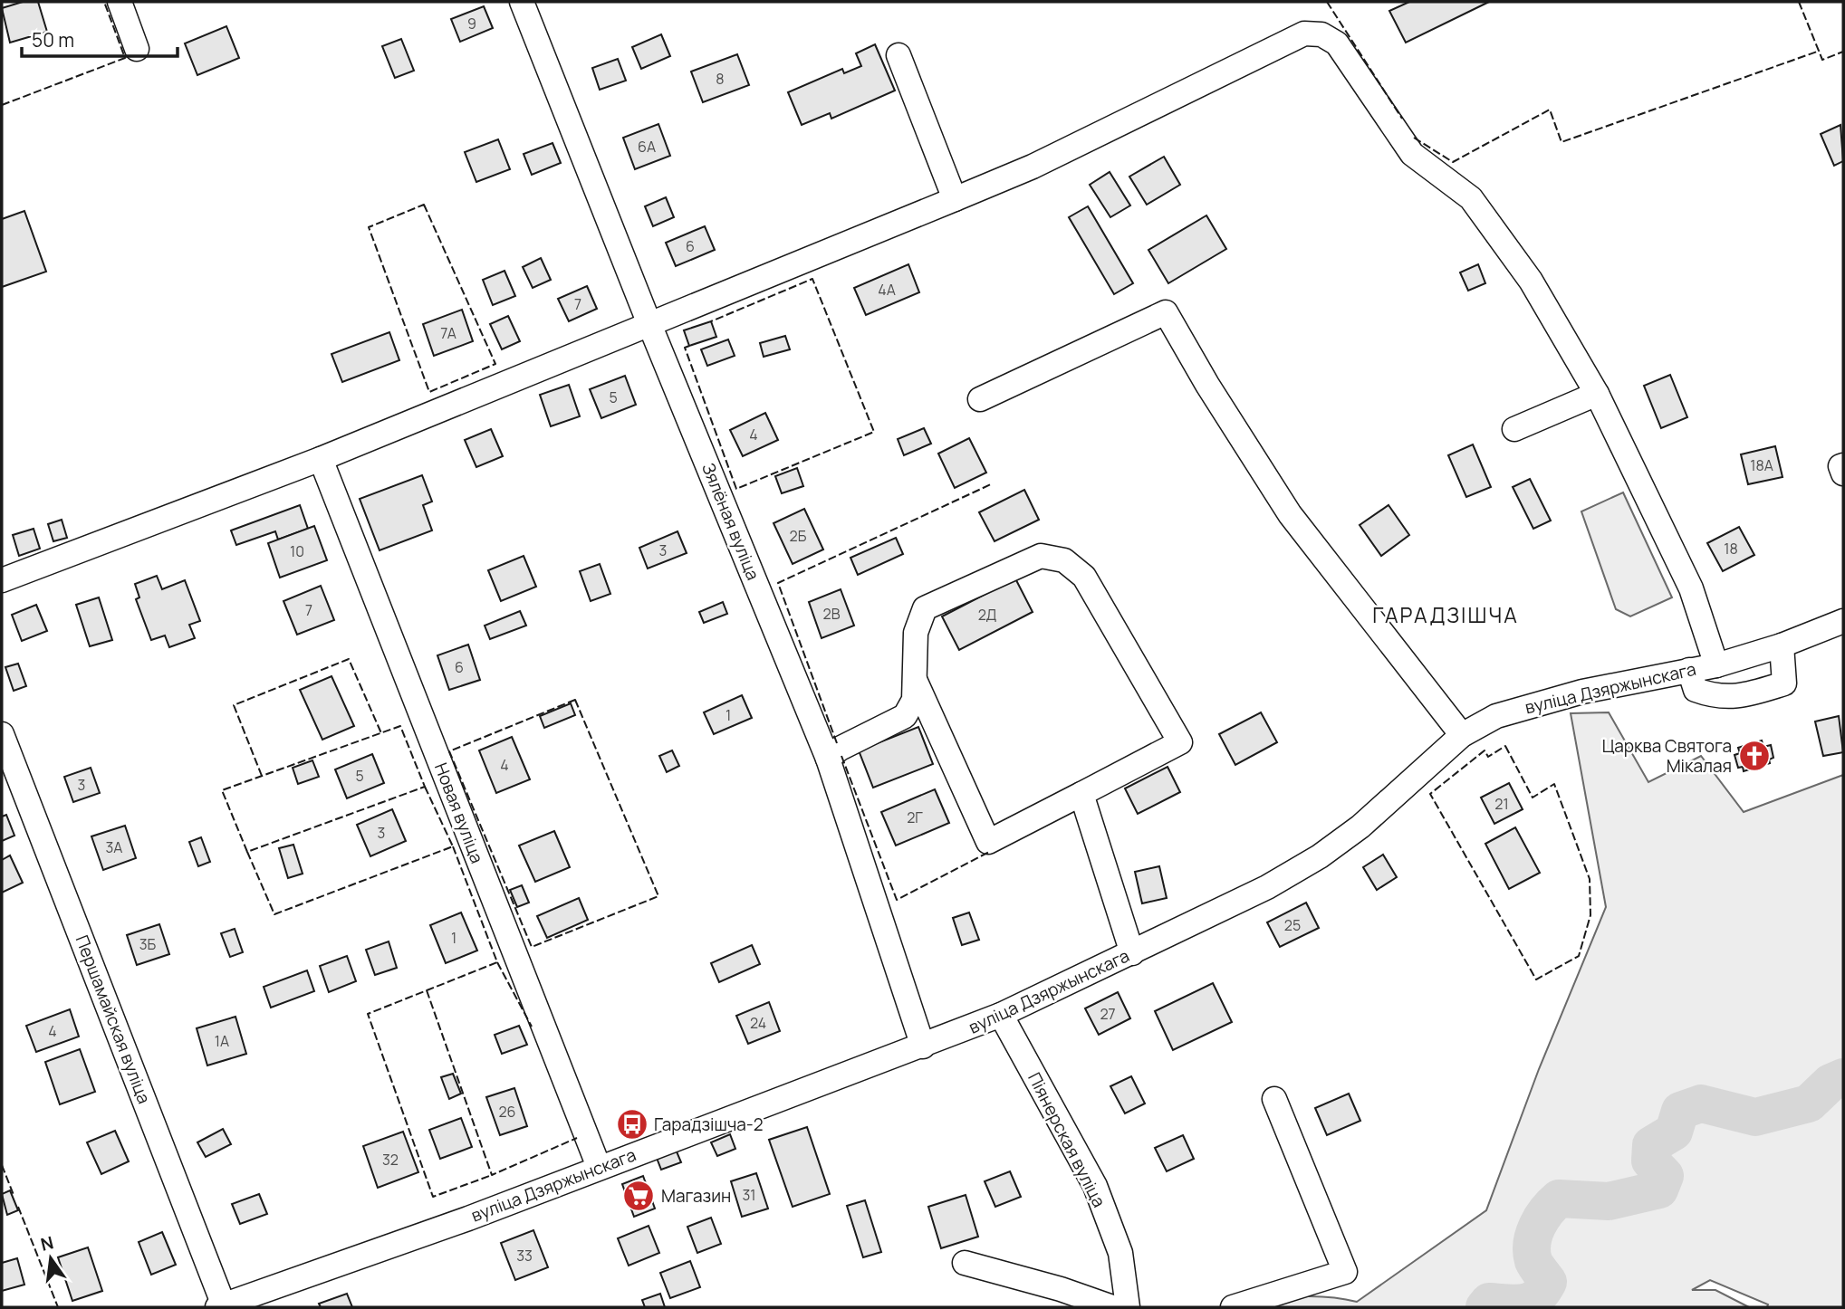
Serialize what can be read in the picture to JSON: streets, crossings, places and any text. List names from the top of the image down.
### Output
{
  "streets": {
    "street": [
      "Зялёная вуліца",
      "вуліца Дзяржынскага",
      "Новая вуліца",
      "Першамайская вуліца",
      "Піянерская вуліца"
    ]
  },
  "crossings": [
    ["Зялёная вуліца", "вуліца Дзяржынскага"],
    ["вуліца Дзяржынскага", "Новая вуліца"],
    ["вуліца Дзяржынскага", "Першамайская вуліца"],
    ["вуліца Дзяржынскага", "Піянерская вуліца"]
  ],
  "districts": ["ГАРАДЗІШЧА"],
  "places": {
    "church": ["Царква Святога Мікалая"],
    "bus stop": ["Гарадзішча-2"],
    "supermarket": ["Магазин"]
  },
  "house_numbers": [
    "9",
    "8",
    "6А",
    "6",
    "4А",
    "7",
    "7А",
    "5",
    "4",
    "18А",
    "2Б",
    "18",
    "3",
    "10",
    "7",
    "2В",
    "2Д",
    "6",
    "1",
    "4",
    "5",
    "3",
    "21",
    "2Г",
    "3",
    "3А",
    "25",
    "1",
    "3Б",
    "27",
    "24",
    "4",
    "1А",
    "26",
    "32",
    "31",
    "33"
  ],
  "scale_bar": "50 m",
  "north": "top"
}
